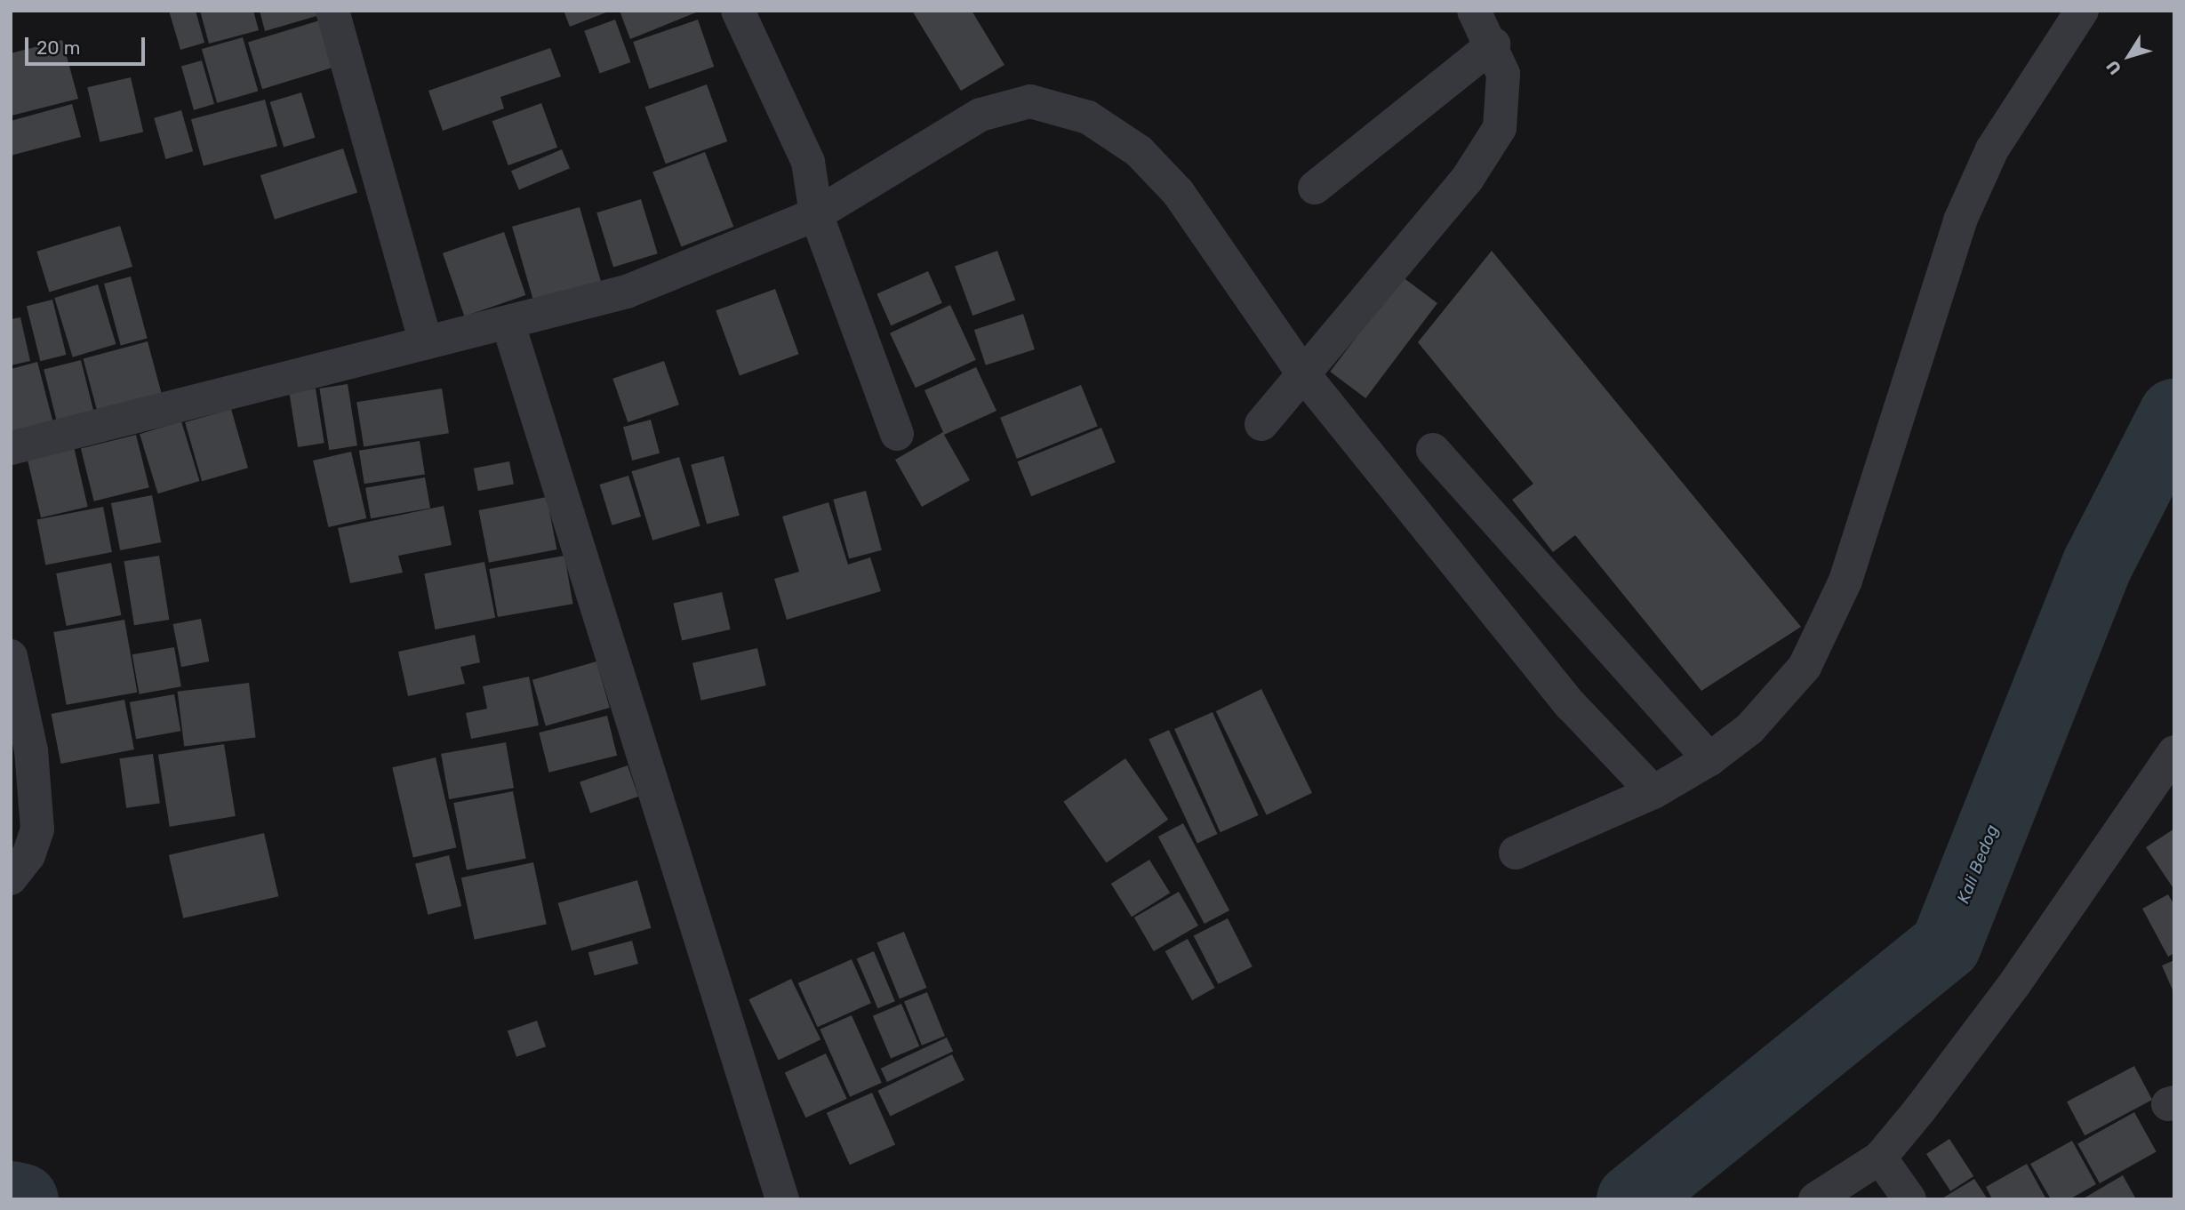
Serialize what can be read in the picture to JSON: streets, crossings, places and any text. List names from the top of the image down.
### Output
{
  "water": ["Kali Bedog"],
  "scale_bar": "20 m",
  "north": "bottom left"
}
